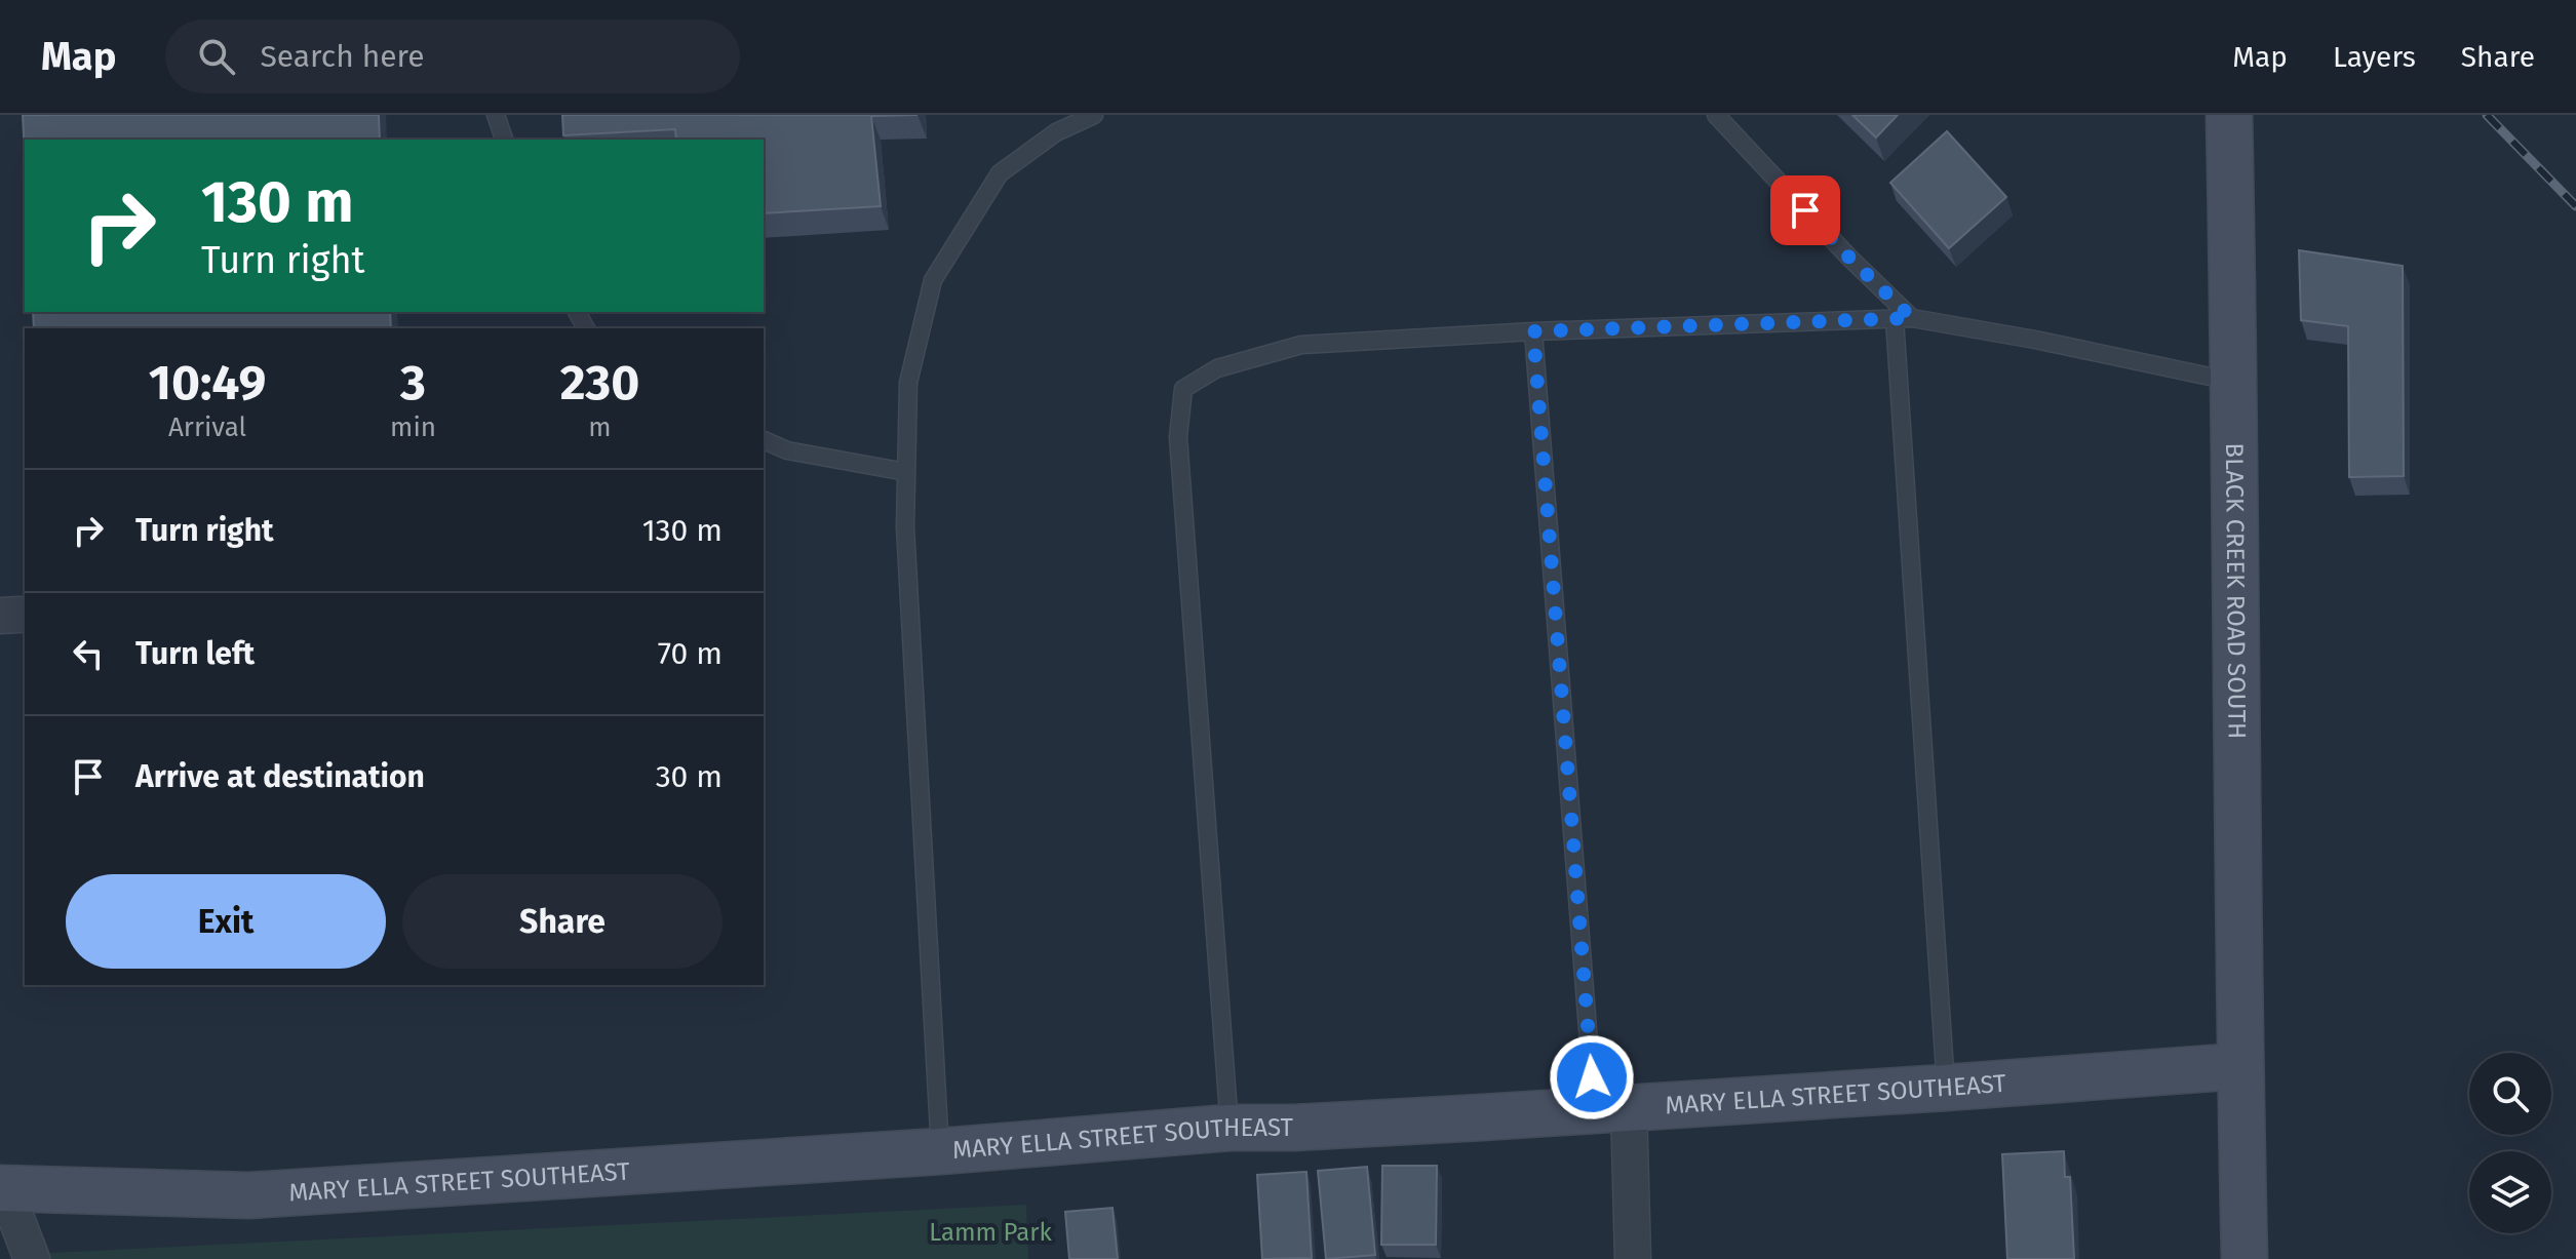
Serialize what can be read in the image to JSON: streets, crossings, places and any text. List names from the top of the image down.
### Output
{
  "streets": {
    "street": ["BLACK CREEK ROAD SOUTH", "MARY ELLA STREET SOUTHEAST"]
  },
  "crossings": [
    ["BLACK CREEK ROAD SOUTH", "MARY ELLA STREET SOUTHEAST"]
  ],
  "parks": ["Lamm Park"],
  "page": {
    "header": "Map",
    "search": "Search here",
    "nav": ["Map", "Layers", "Share"],
    "turn": ["130 m", "Turn right"],
    "eta": [
      "10:49",
      "Arrival",
      "3",
      "min",
      "230",
      "m"
    ],
    "list": [
      {
        "name": "Turn right",
        "value": "130 m"
      },
      {
        "name": "Turn left",
        "value": "70 m"
      },
      {
        "name": "Arrive at destination",
        "value": "30 m"
      }
    ],
    "buttons": ["Exit", "Share"]
  }
}
